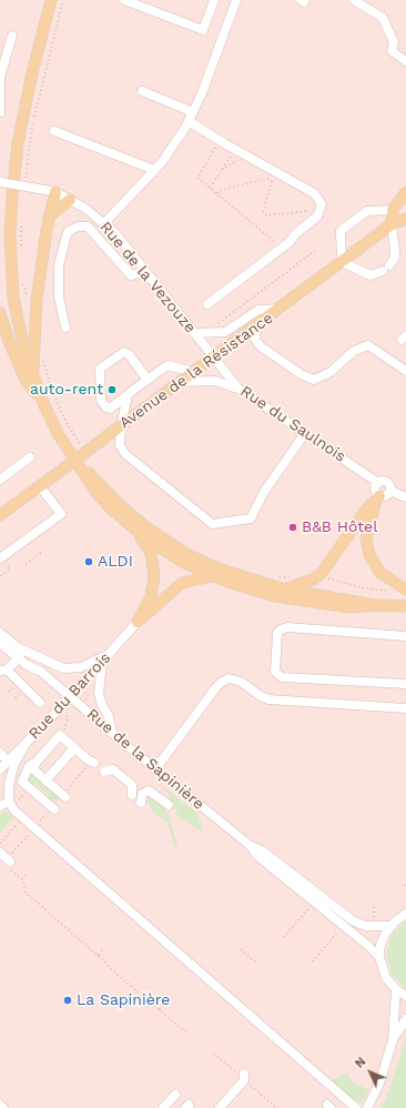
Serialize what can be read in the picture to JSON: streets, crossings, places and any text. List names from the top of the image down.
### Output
{
  "streets": {
    "main road": ["Avenue de la Résistance"],
    "street": [
      "Rue de la Vezouze",
      "Rue du Saulnois",
      "Rue du Barrois",
      "Rue de la Sapinière"
    ]
  },
  "crossings": [
    ["Rue de la Vezouze", "Avenue de la Résistance"],
    ["Rue de la Vezouze", "Rue du Saulnois"],
    ["Avenue de la Résistance", "Rue du Saulnois"],
    ["Rue du Barrois", "Rue de la Sapinière"]
  ],
  "places": [
    "auto-rent",
    "B&B Hôtel",
    "ALDI",
    "La Sapinière"
  ],
  "north": "top left"
}
